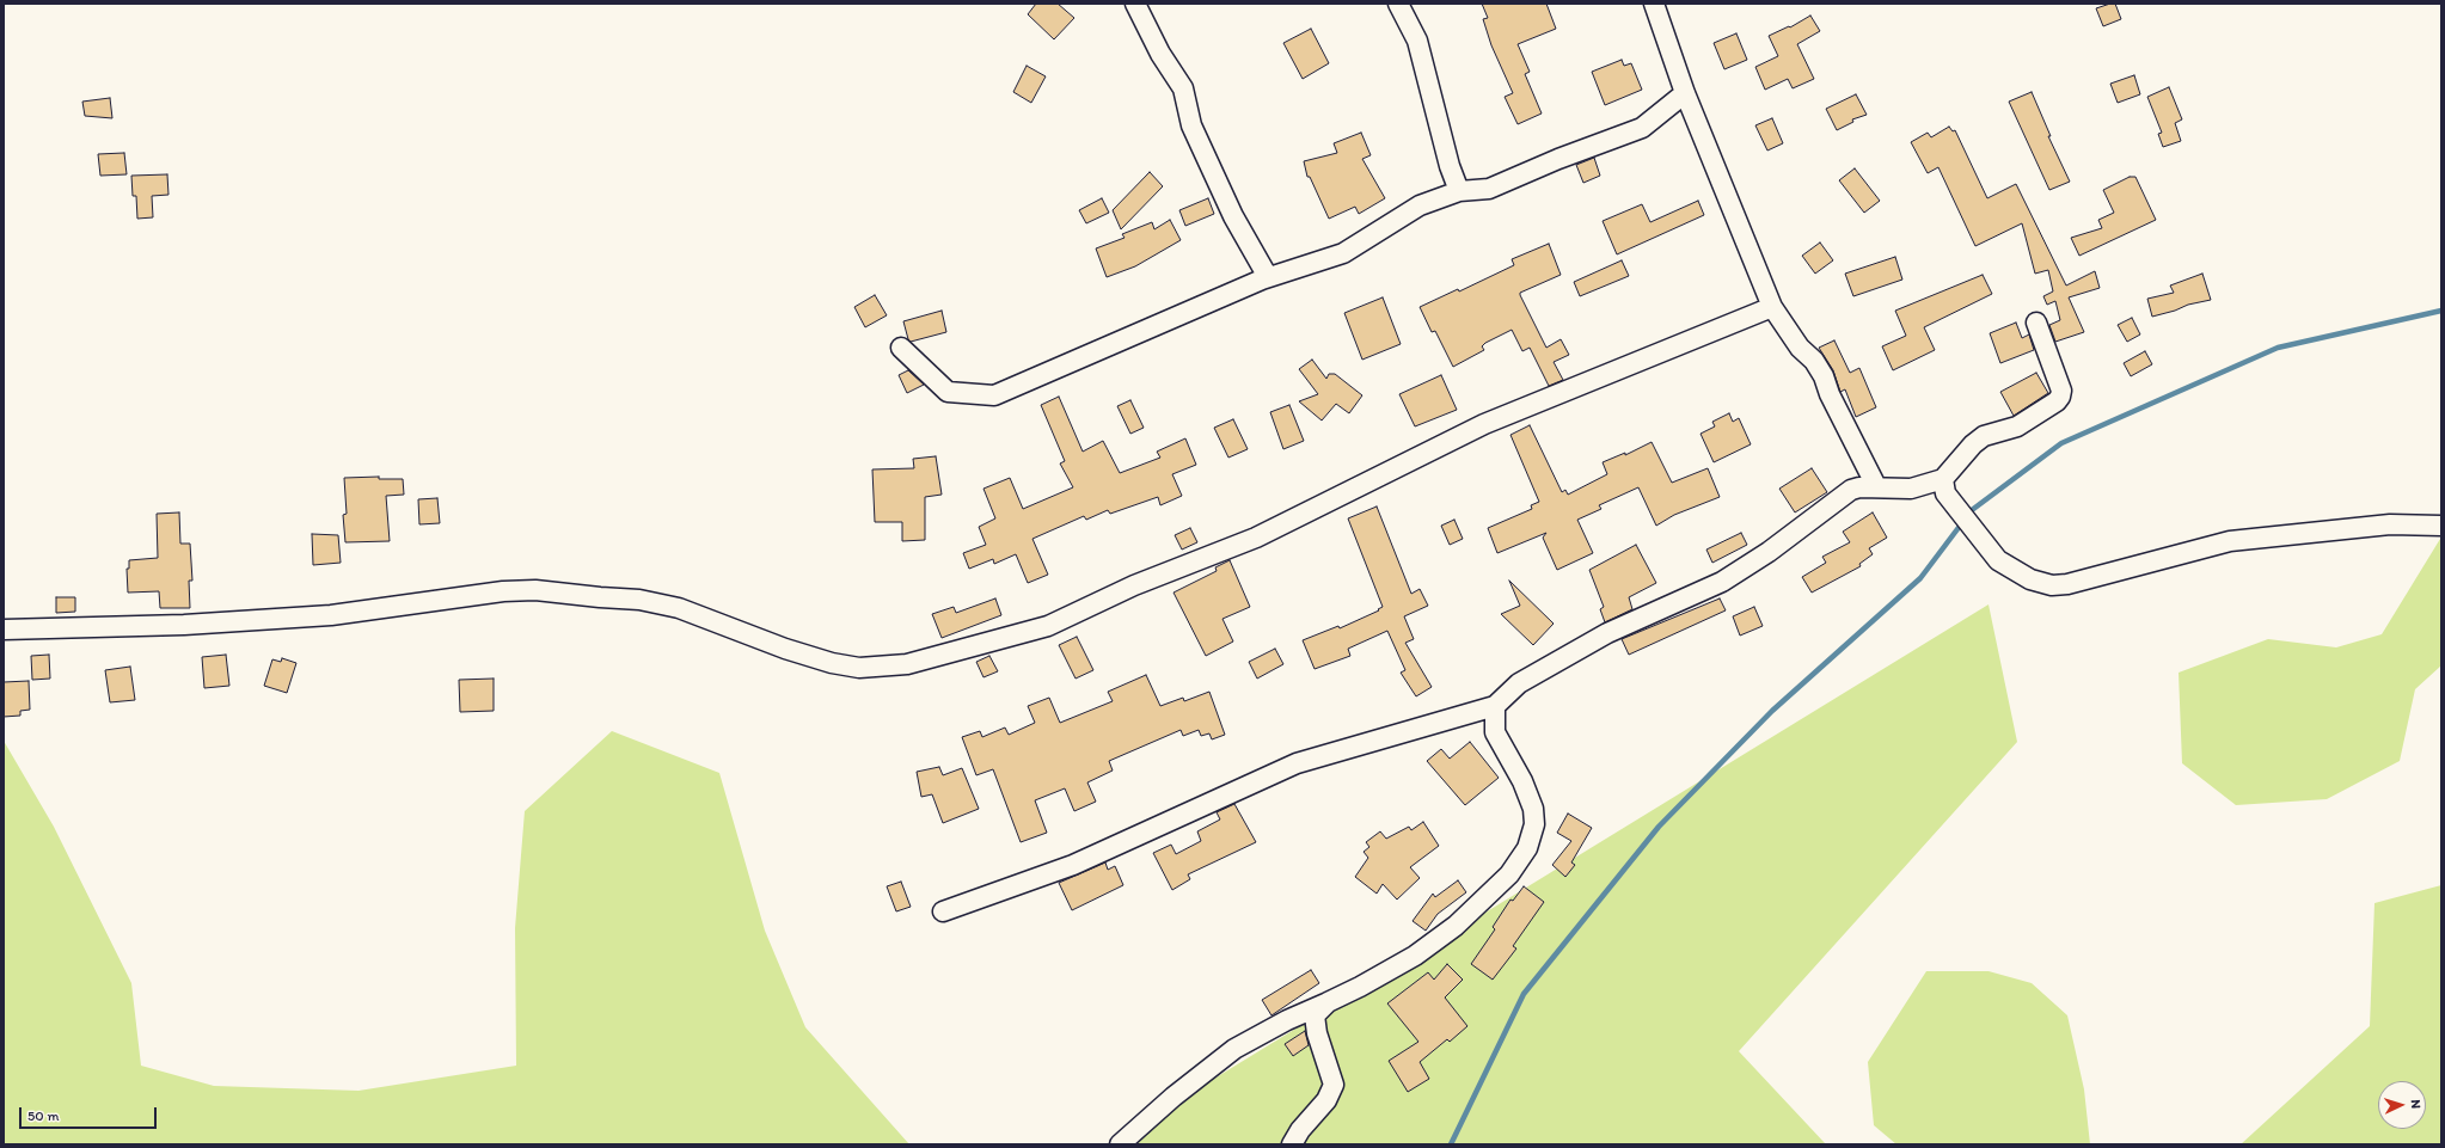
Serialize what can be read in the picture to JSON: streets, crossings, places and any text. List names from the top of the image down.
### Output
{
  "scale_bar": "50 m",
  "north": "right"
}
